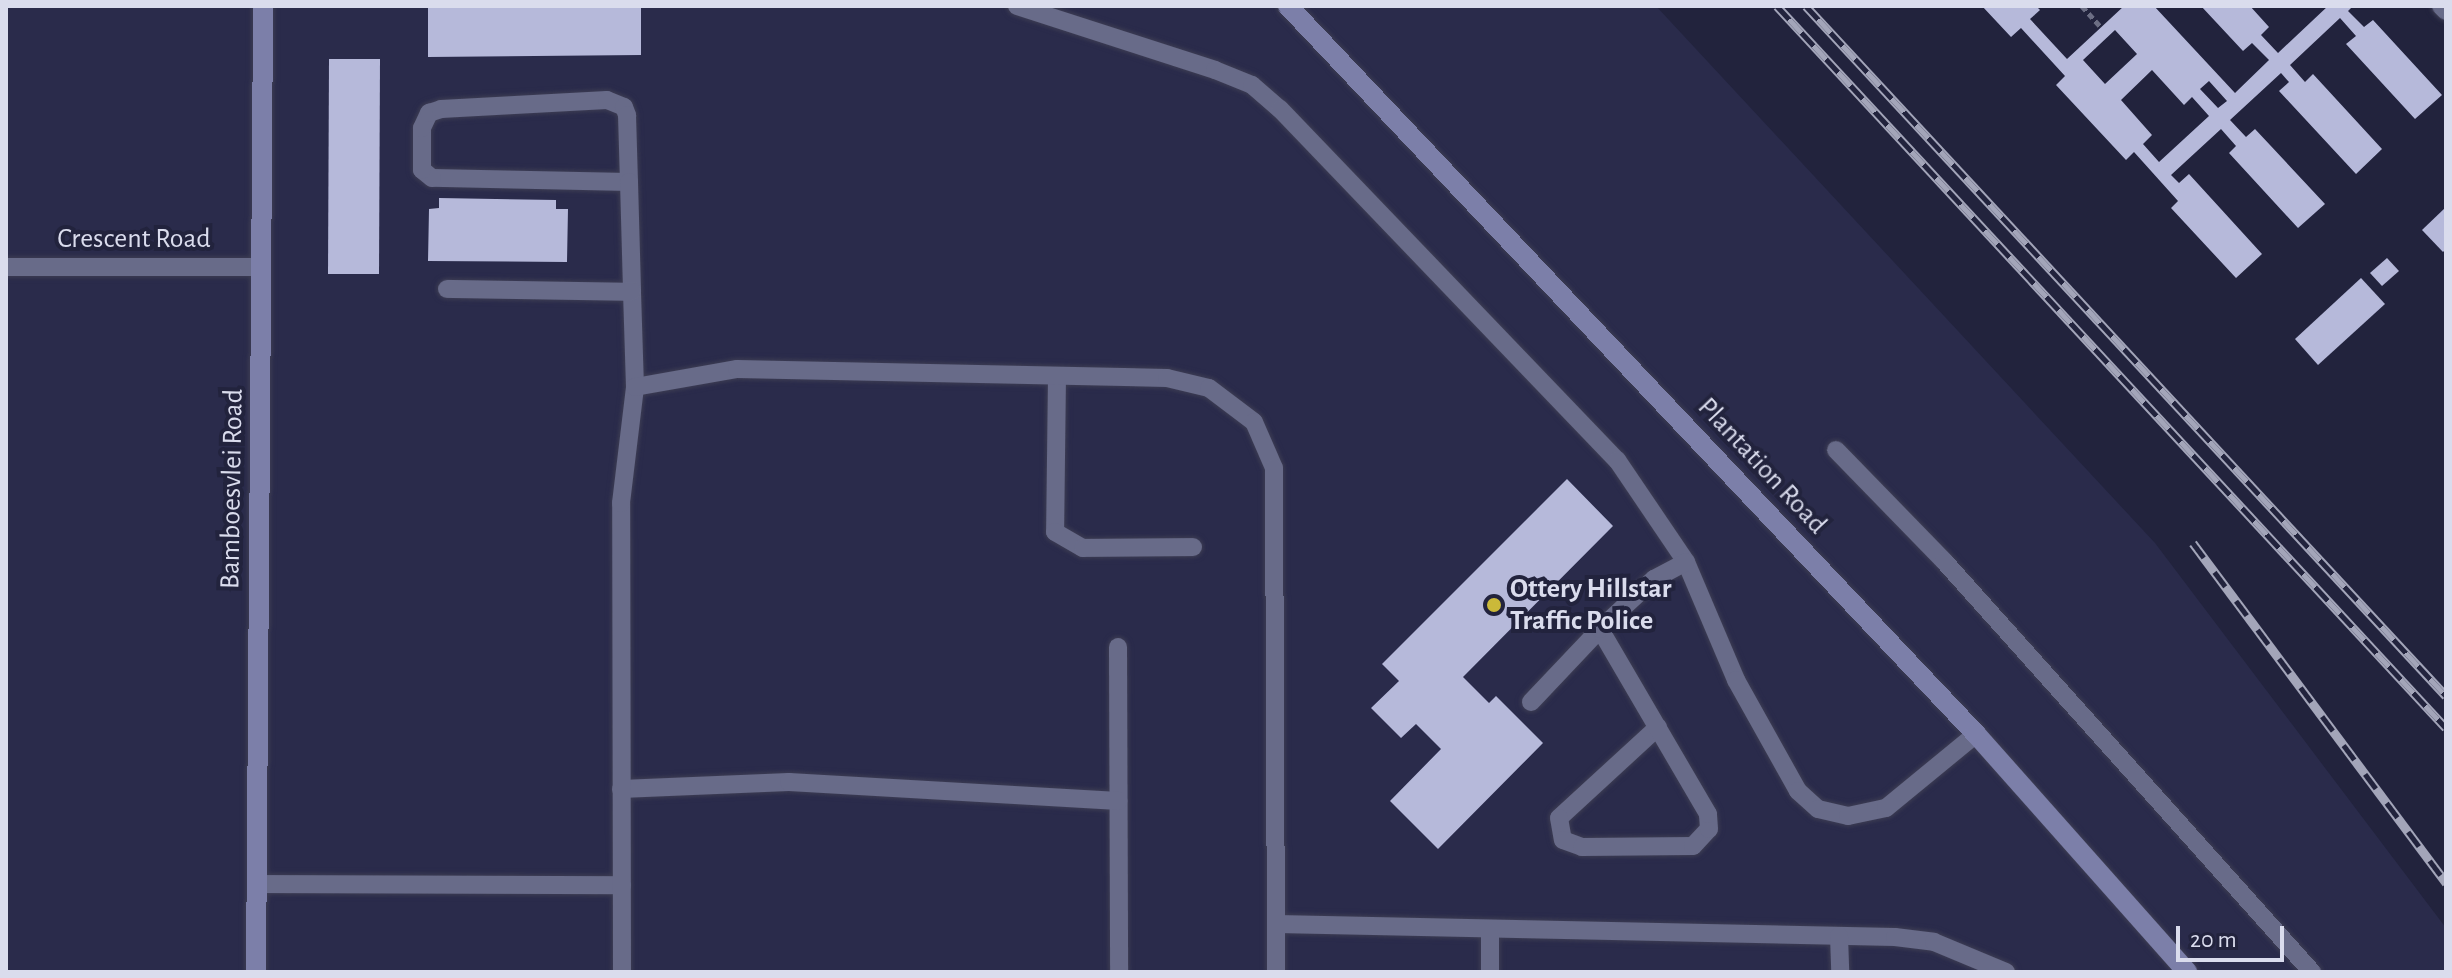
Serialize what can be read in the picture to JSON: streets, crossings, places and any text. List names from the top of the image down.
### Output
{
  "streets": {
    "street": ["Plantation Road", "Bamboesvlei Road"],
    "lane": ["Crescent Road"]
  },
  "crossings": [
    ["Crescent Road", "Bamboesvlei Road"]
  ],
  "places": ["Ottery Hillstar Traffic Police"],
  "scale_bar": "20 m"
}
